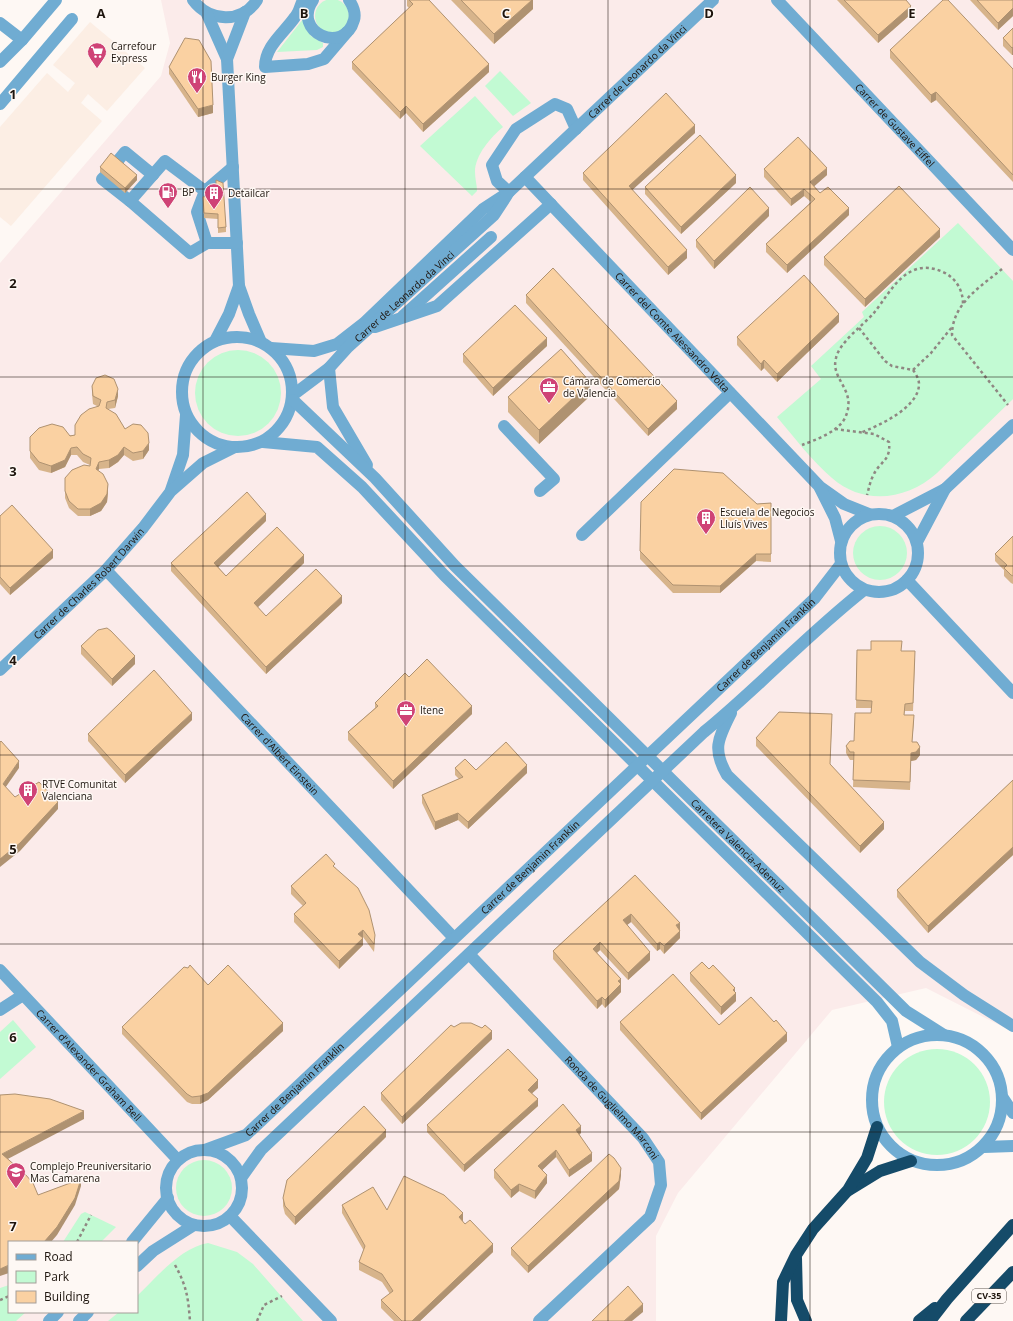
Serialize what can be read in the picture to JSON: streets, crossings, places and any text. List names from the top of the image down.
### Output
{
  "streets": {
    "highway": ["CV-35"],
    "street": [
      "Carrer de Leonardo da Vinci",
      "Carrer de Gustave Eiffel",
      "Carrer del Comte Alessandro Volta",
      "Carrer de Charles Robert Darwin",
      "Carrer de Benjamin Franklin",
      "Carrer d'Albert Einstein",
      "Carretera Valencia-Ademuz",
      "Carrer d'Alexander Graham Bell",
      "Ronda de Guglielmo Marconi"
    ]
  },
  "crossings": [
    ["Carrer de Leonardo da Vinci", "Carrer del Comte Alessandro Volta"],
    ["Carrer de Leonardo da Vinci", "Carrer de Charles Robert Darwin"],
    ["Carrer de Leonardo da Vinci", "Carretera Valencia-Ademuz"],
    ["Carrer del Comte Alessandro Volta", "Carrer de Benjamin Franklin"],
    ["Carrer de Charles Robert Darwin", "Carrer d'Albert Einstein"],
    ["Carrer de Charles Robert Darwin", "Carretera Valencia-Ademuz"],
    ["Carrer de Benjamin Franklin", "Carrer d'Albert Einstein"],
    ["Carrer de Benjamin Franklin", "Carrer d'Alexander Graham Bell"]
  ],
  "places": {
    "supermarket": ["Carrefour Express"],
    "restaurant": ["Burger King"],
    "fuel station": ["BP"],
    "building": ["Detailcar", "Escuela de Negocios Lluís Vives", "RTVE Comunitat Valenciana"],
    "office": ["Cámara de Comercio de Valencia", "Itene"],
    "school or university": ["Complejo Preuniversitario Mas Camarena"]
  },
  "legend": ["Road", "Park", "Building"],
  "grid": {
    "columns": [
      "A",
      "B",
      "C",
      "D",
      "E"
    ],
    "rows": [
      "1",
      "2",
      "3",
      "4",
      "5",
      "6",
      "7"
    ]
  }
}
